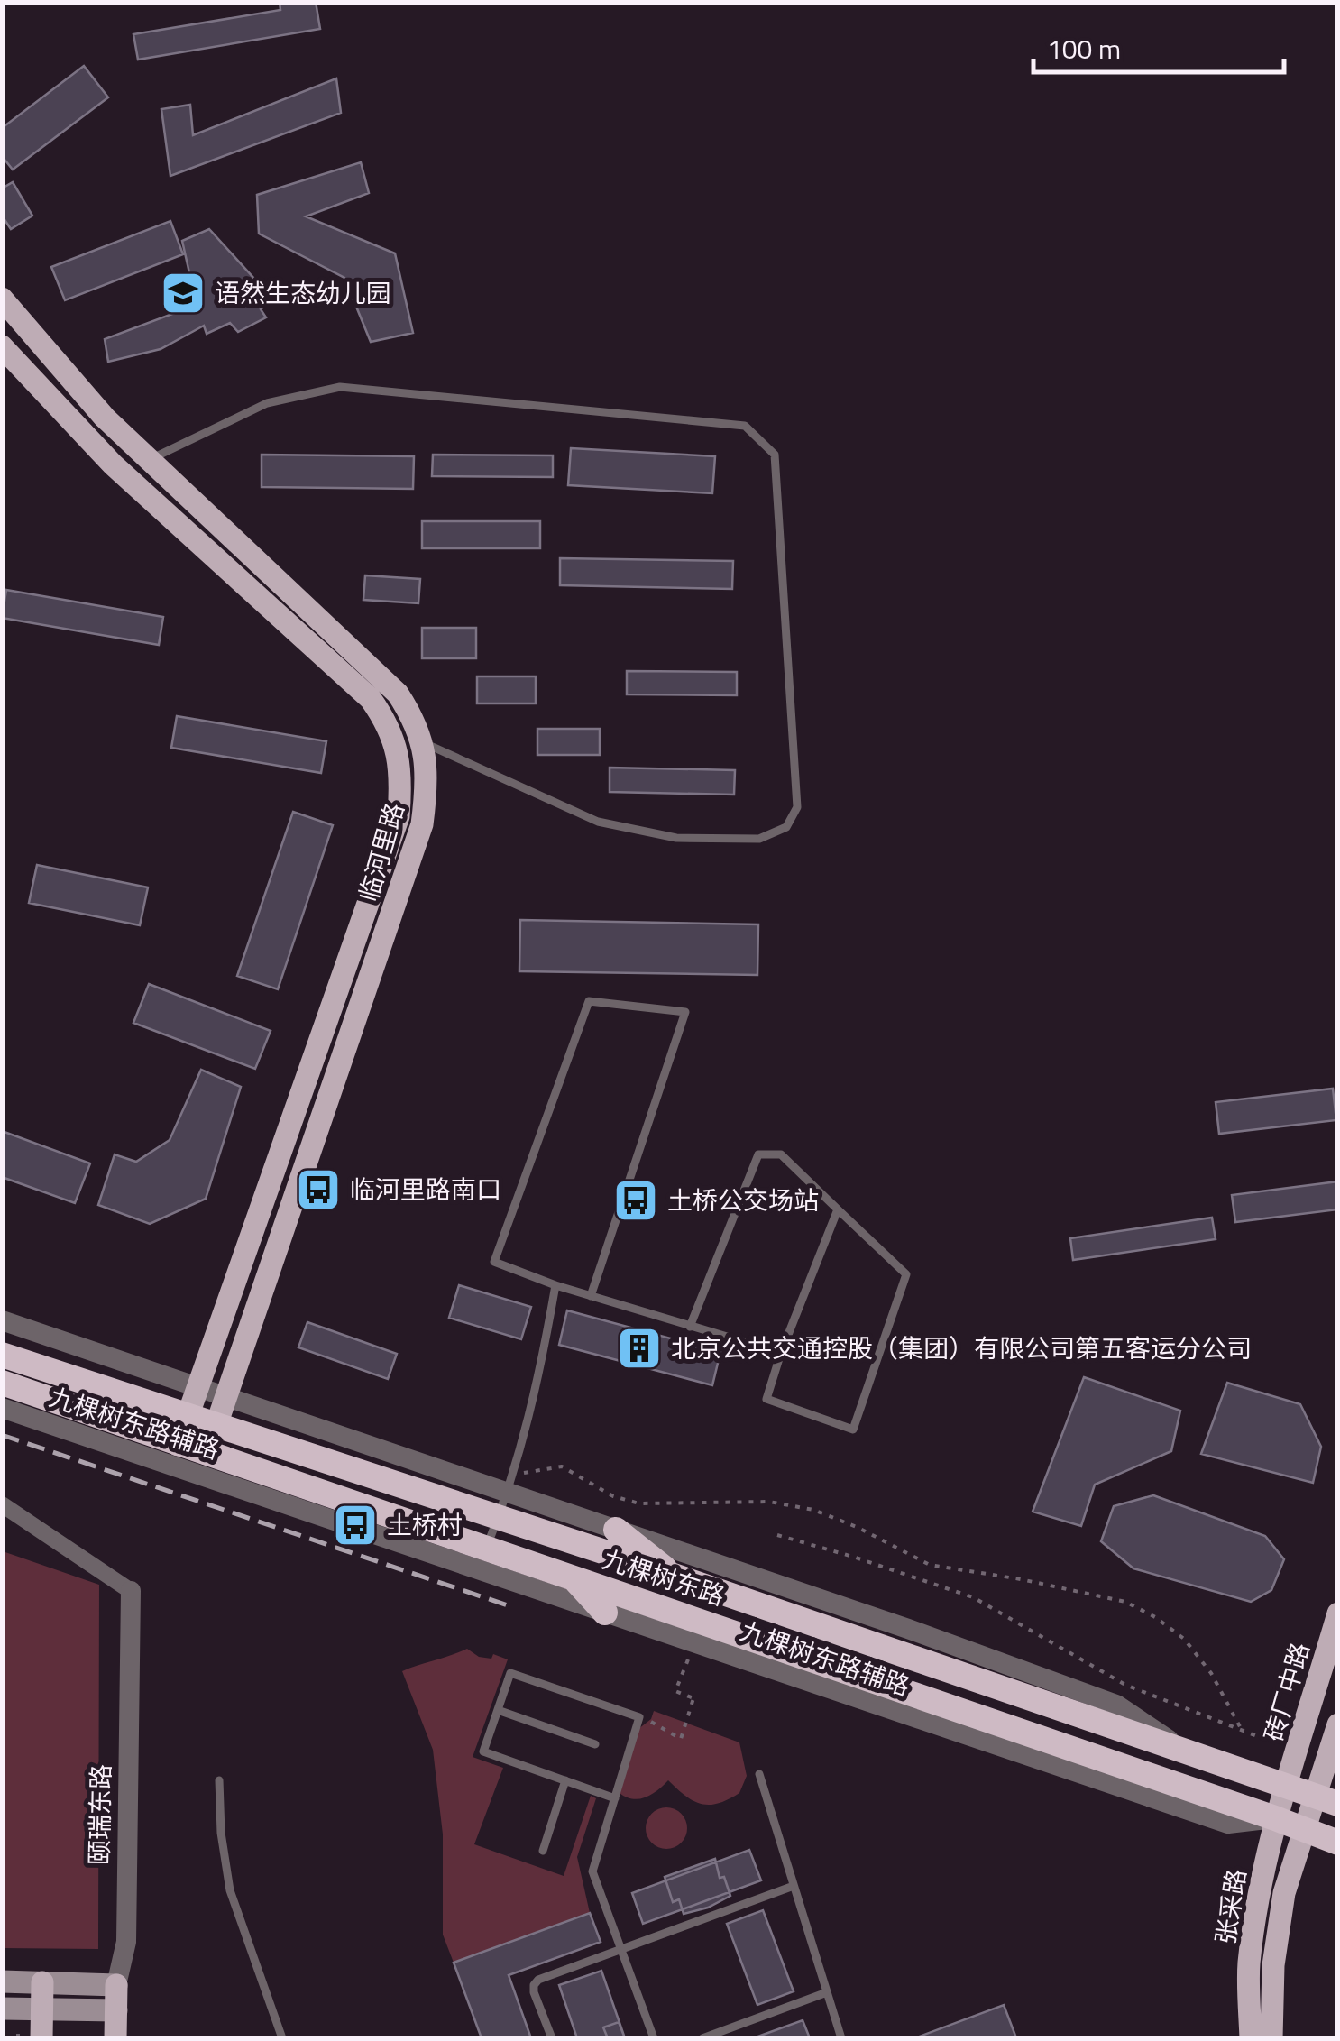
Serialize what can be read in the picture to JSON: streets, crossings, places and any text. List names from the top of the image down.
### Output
{
  "streets": {
    "highway": ["九棵树东路"],
    "main road": [
      "临河里路",
      "砖厂中路",
      "颐瑞东路",
      "张采路"
    ],
    "street": ["九棵树东路辅路"]
  },
  "crossings": [
    ["临河里路", "九棵树东路"],
    ["九棵树东路辅路", "九棵树东路"],
    ["九棵树东路辅路", "张采路"],
    ["九棵树东路", "砖厂中路"],
    ["九棵树东路", "张采路"],
    ["砖厂中路", "张采路"]
  ],
  "places": {
    "school or university": ["语然生态幼儿园"],
    "bus stop": ["临河里路南口", "土桥公交场站", "土桥村"],
    "building": ["北京公共交通控股（集团）有限公司第五客运分公司"]
  },
  "scale_bar": "100 m"
}
